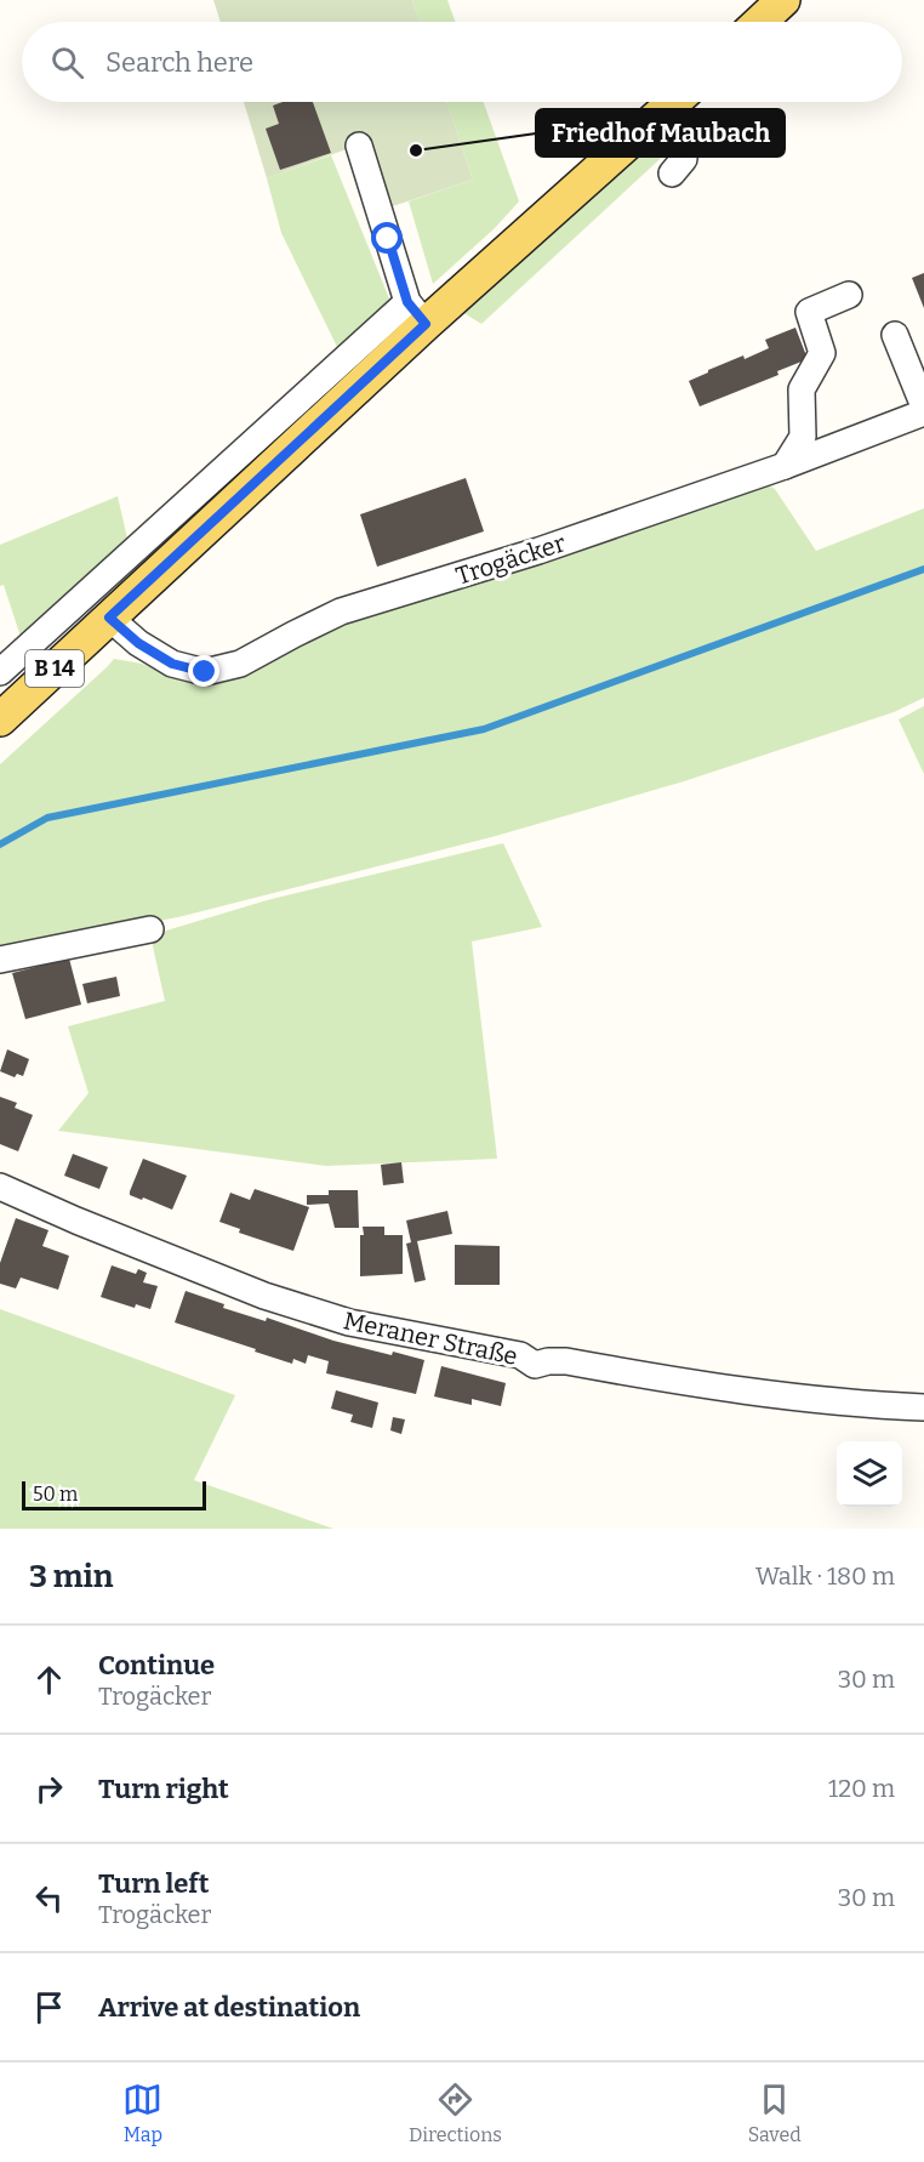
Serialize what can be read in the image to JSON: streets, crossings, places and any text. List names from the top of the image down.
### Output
{
  "streets": {
    "main road": ["B 14"],
    "street": ["Trogäcker", "Meraner Straße"]
  },
  "crossings": [
    ["Trogäcker", "B 14"]
  ],
  "places": ["Friedhof Maubach"],
  "scale_bar": "50 m",
  "page": {
    "search": "Search here",
    "scale": "50 m",
    "heading": ["3 min", "Walk · 180 m"],
    "list": [
      ["Continue", "Trogäcker", "30 m"],
      ["Turn right", "120 m"],
      ["Turn left", "Trogäcker", "30 m"],
      "Arrive at destination"
    ],
    "nav": ["Map", "Directions", "Saved"]
  }
}
